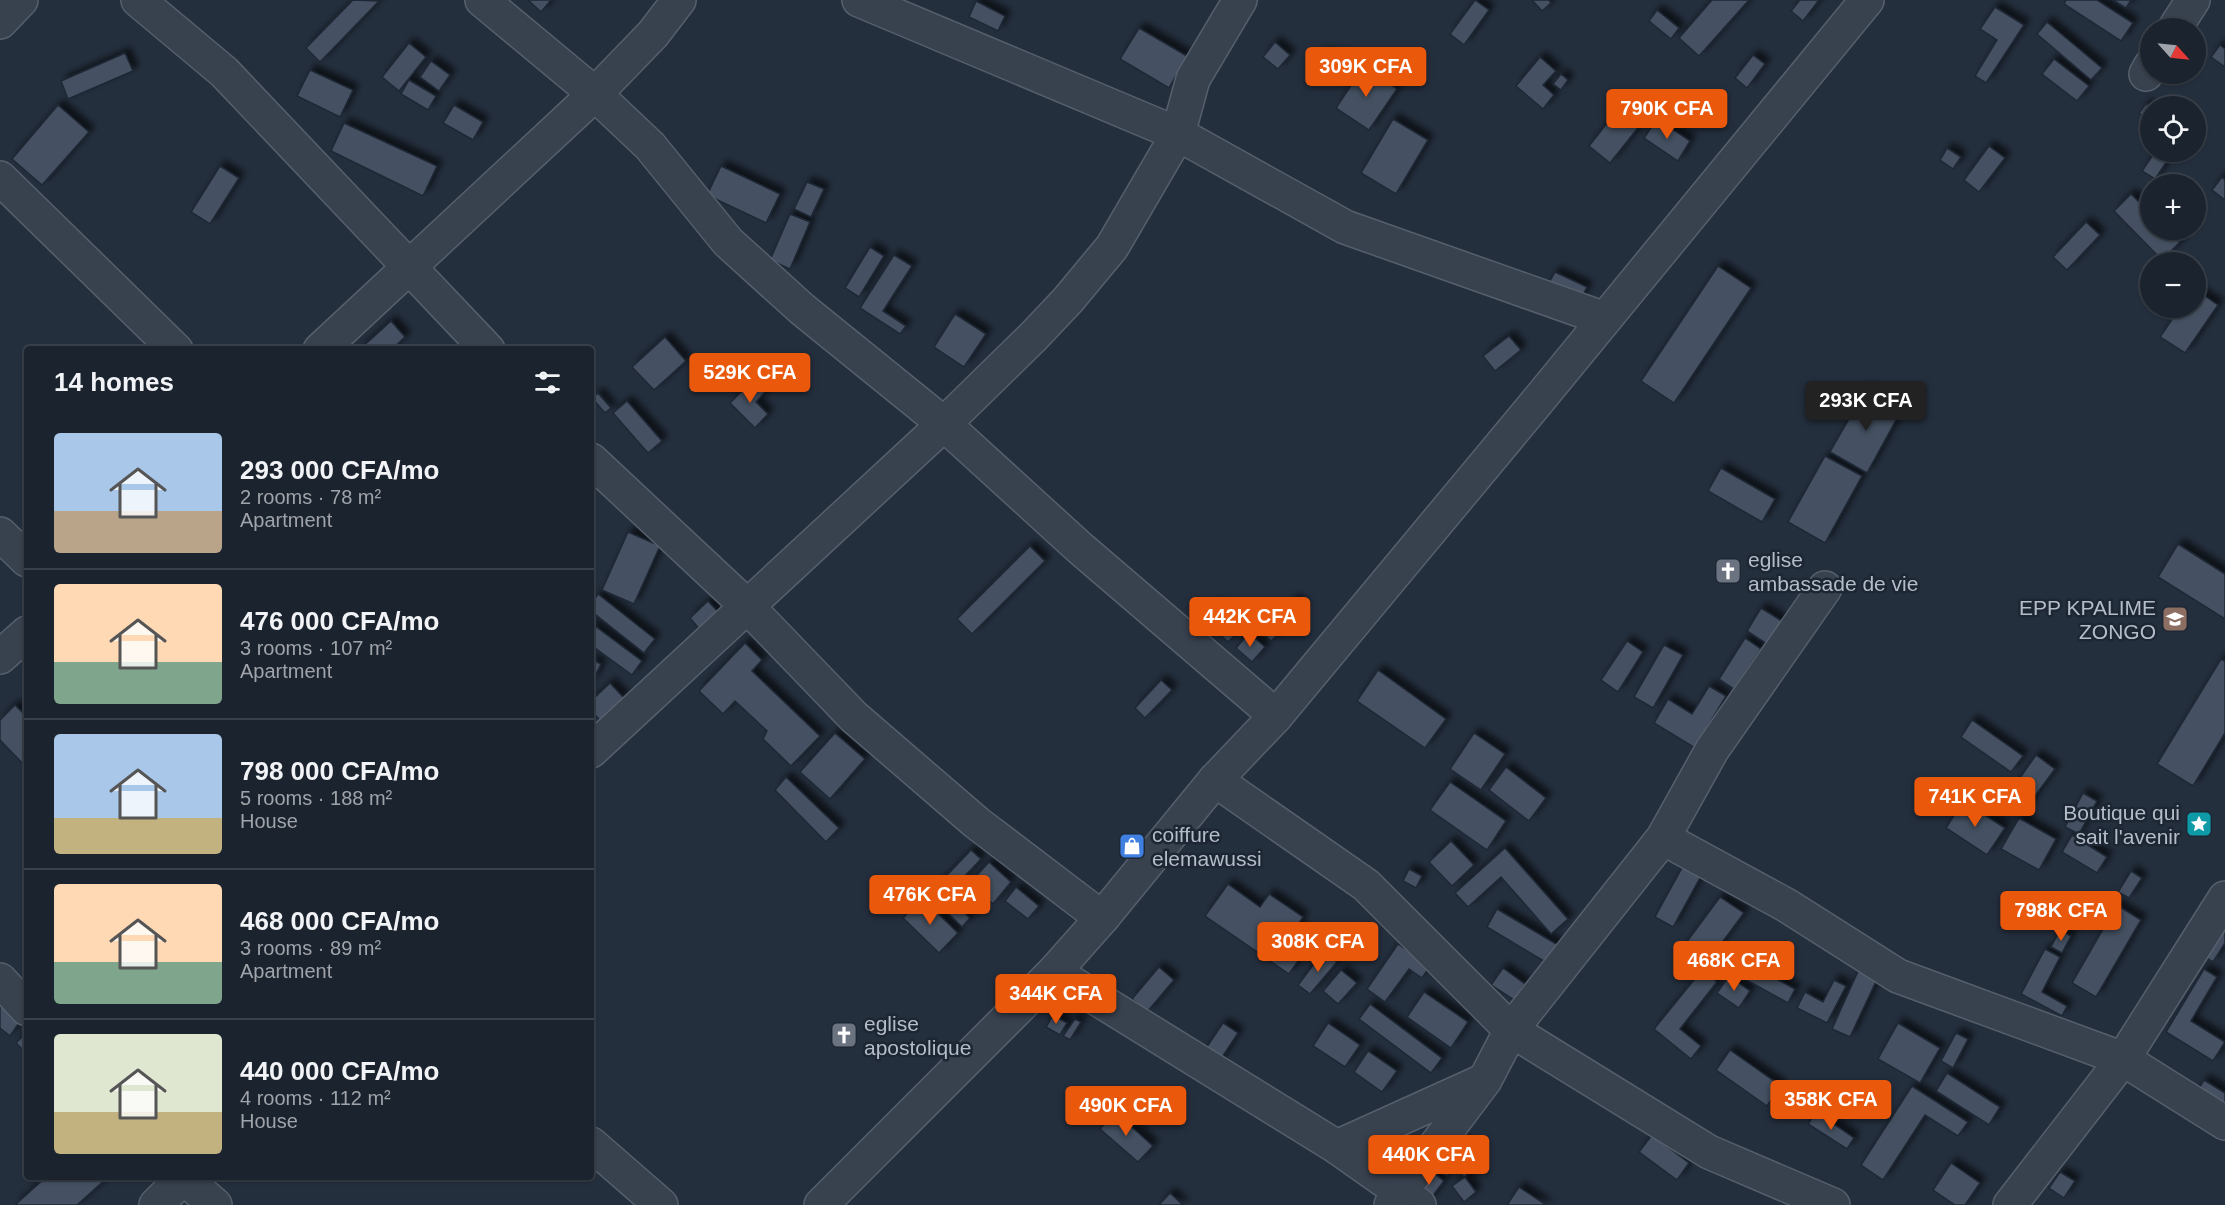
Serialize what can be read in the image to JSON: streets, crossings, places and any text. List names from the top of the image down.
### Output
{
  "places": {
    "church": ["eglise ambassade de vie", "eglise apostolique"],
    "school or university": ["EPP KPALIME ZONGO"],
    "place": ["Boutique qui sait l'avenir"],
    "shop": ["coiffure elemawussi"]
  },
  "north": "bottom right",
  "page": {
    "map_buttons": ["+", "−"],
    "price": [
      "309K CFA",
      "790K CFA",
      "529K CFA",
      "293K CFA",
      "442K CFA",
      "741K CFA",
      "476K CFA",
      "798K CFA",
      "308K CFA",
      "468K CFA",
      "344K CFA",
      "358K CFA",
      "490K CFA",
      "440K CFA"
    ],
    "heading": "14 homes",
    "list": [
      {
        "name": "293 000 CFA/mo",
        "note": "2 rooms · 78 m² · Apartment"
      },
      {
        "name": "476 000 CFA/mo",
        "note": "3 rooms · 107 m² · Apartment"
      },
      {
        "name": "798 000 CFA/mo",
        "note": "5 rooms · 188 m² · House"
      },
      {
        "name": "468 000 CFA/mo",
        "note": "3 rooms · 89 m² · Apartment"
      },
      {
        "name": "440 000 CFA/mo",
        "note": "4 rooms · 112 m² · House"
      }
    ]
  }
}
